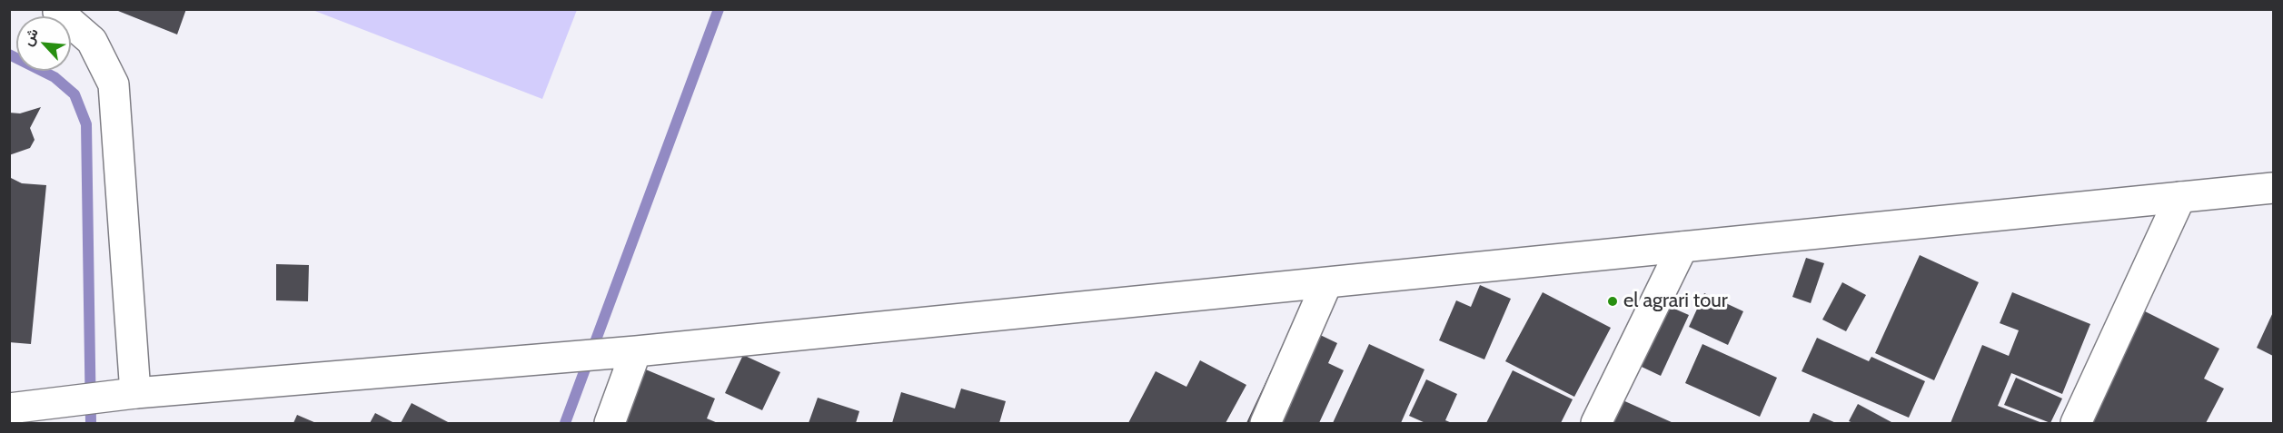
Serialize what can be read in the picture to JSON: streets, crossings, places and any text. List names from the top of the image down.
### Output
{
  "places": ["el agrari tour"],
  "north": "top left"
}
